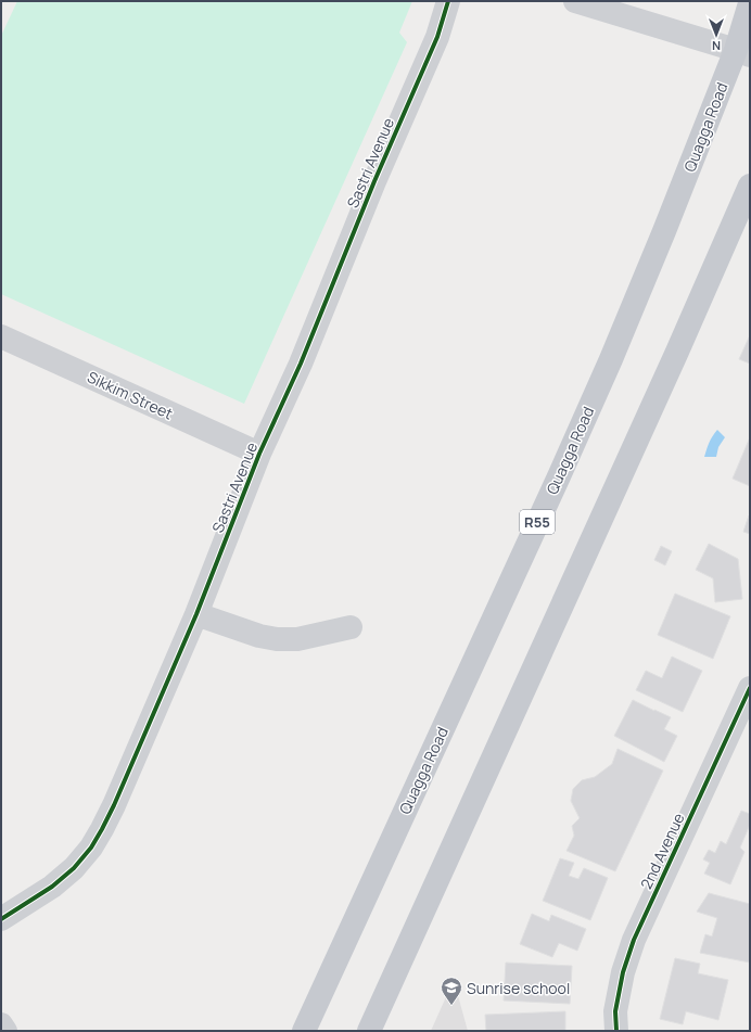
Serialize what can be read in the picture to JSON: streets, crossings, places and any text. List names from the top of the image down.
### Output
{
  "streets": {
    "main road": ["Quagga Road", "R55"],
    "street": ["Sastri Avenue", "Sikkim Street", "2nd Avenue"]
  },
  "crossings": [
    ["Sastri Avenue", "Sikkim Street"]
  ],
  "places": {
    "school or university": ["Sunrise school"]
  },
  "north": "bottom"
}
